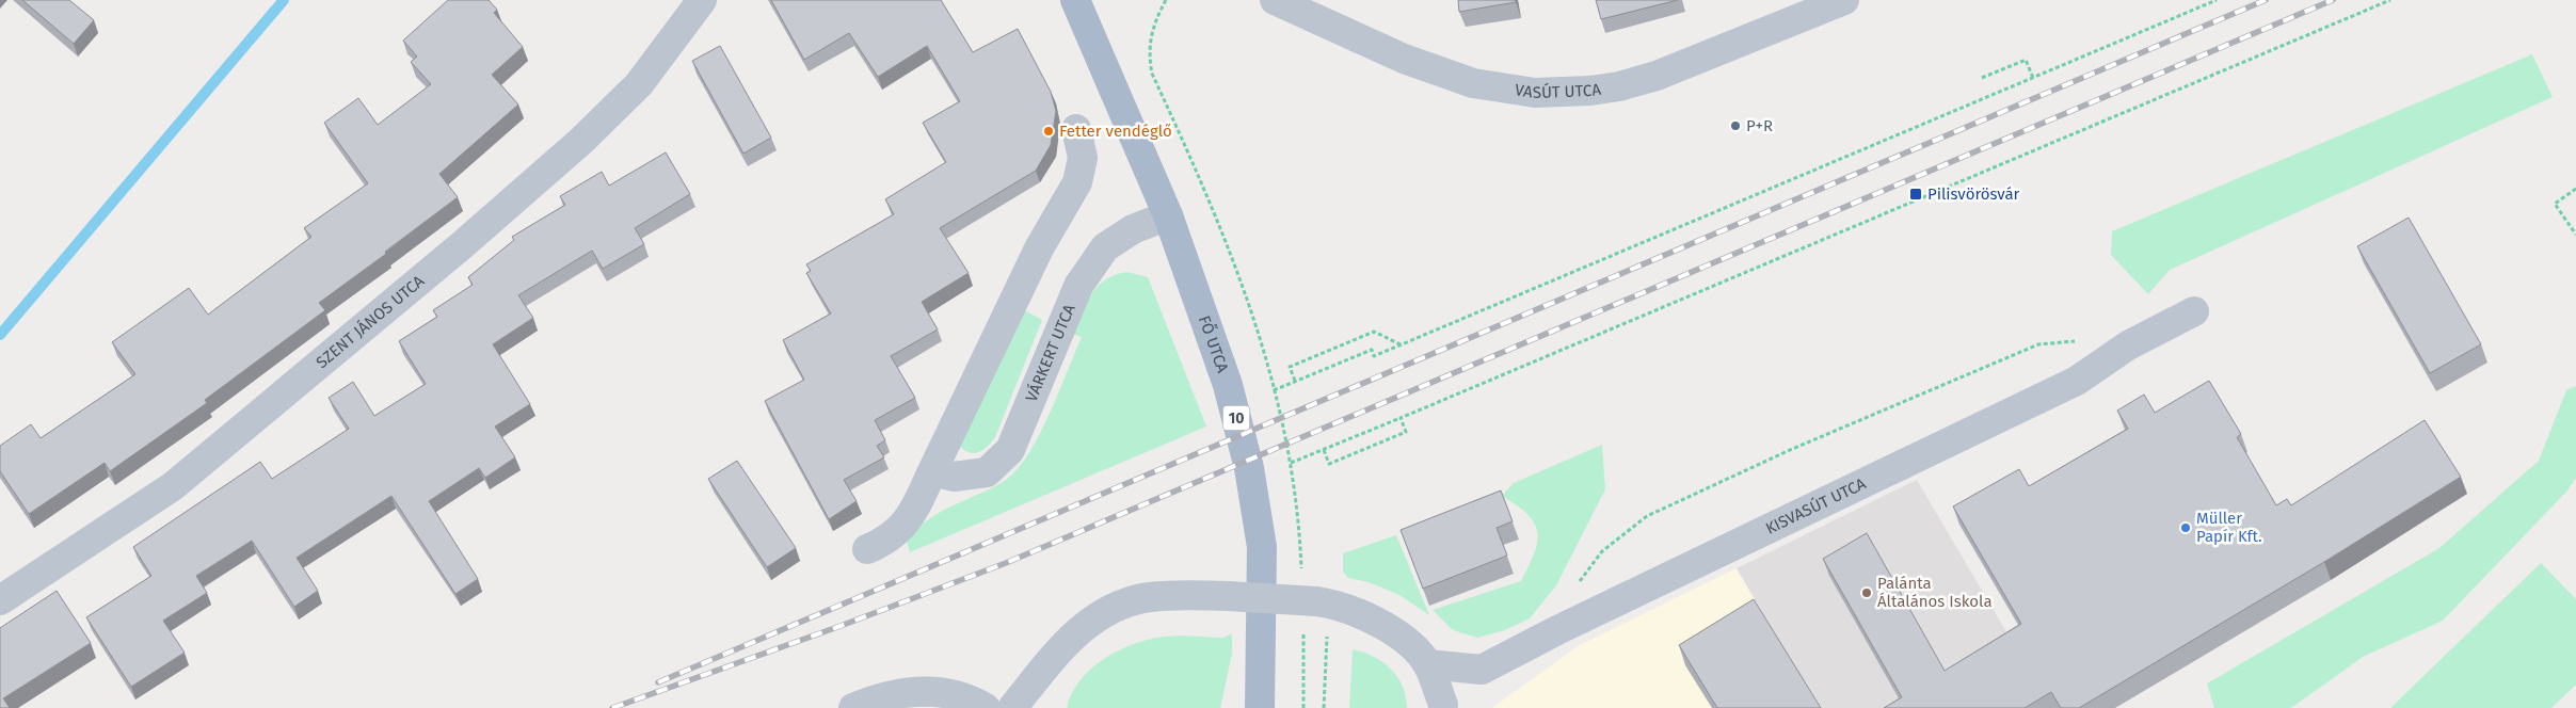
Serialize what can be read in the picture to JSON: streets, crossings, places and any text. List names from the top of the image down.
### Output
{
  "streets": {
    "main road": ["FŐ UTCA", "10"],
    "street": [
      "VASÚT UTCA",
      "SZENT JÁNOS UTCA",
      "VÁRKERT UTCA",
      "KISVASÚT UTCA"
    ]
  },
  "crossings": [
    ["FŐ UTCA", "VÁRKERT UTCA"]
  ],
  "places": {
    "other": [
      "P+R",
      "Fetter vendéglő",
      "Müller Papír Kft.",
      "Palánta Általános Iskola"
    ],
    "transit": ["Pilisvörösvár"]
  }
}
